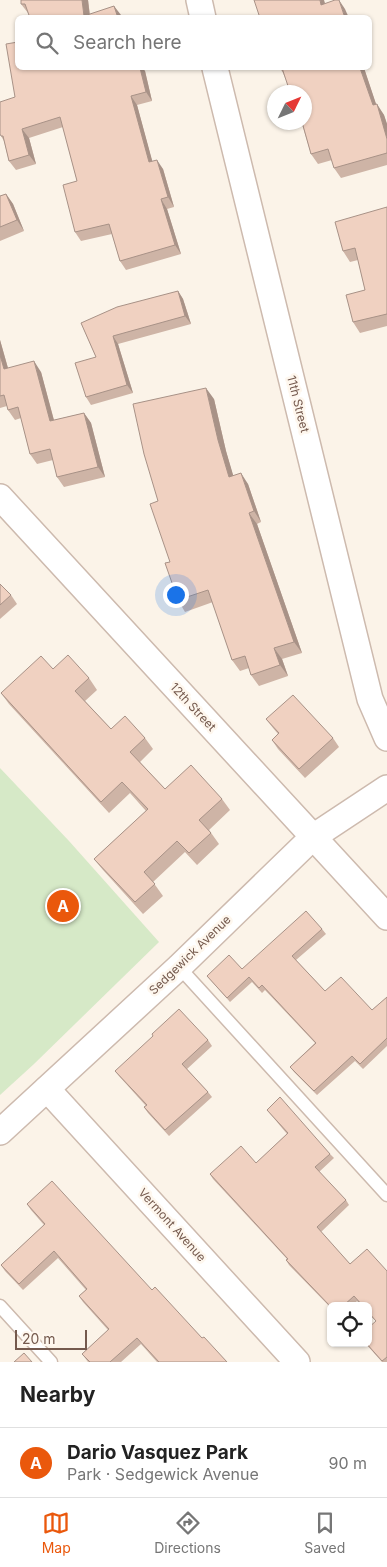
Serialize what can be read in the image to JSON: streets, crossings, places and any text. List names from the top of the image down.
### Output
{
  "streets": {
    "street": [
      "11th Street",
      "12th Street",
      "Sedgewick Avenue",
      "Vermont Avenue"
    ]
  },
  "crossings": [
    ["12th Street", "Sedgewick Avenue"],
    ["Sedgewick Avenue", "Vermont Avenue"]
  ],
  "scale_bar": "20 m",
  "north": "top right",
  "page": {
    "search": "Search here",
    "pins": "A",
    "scale": "20 m",
    "heading": "Nearby",
    "list": [
      {
        "mark": "A",
        "name": "Dario Vasquez Park",
        "note": "Park · Sedgewick Avenue",
        "value": "90 m"
      }
    ],
    "nav": ["Map", "Directions", "Saved"]
  }
}
